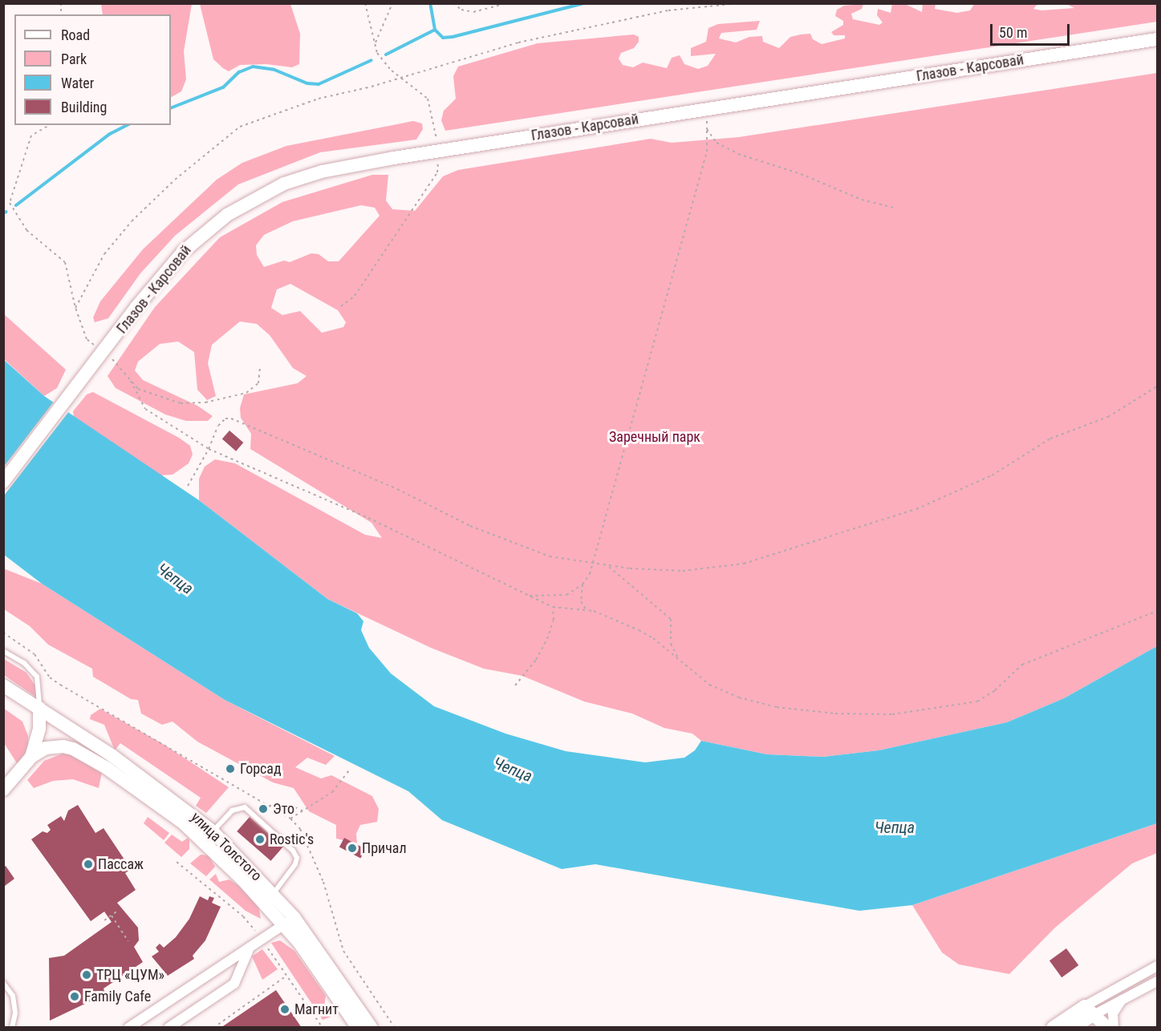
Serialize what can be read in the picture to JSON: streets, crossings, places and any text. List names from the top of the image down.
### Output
{
  "streets": {
    "main road": ["Глазов - Карсовай", "улица Толстого"]
  },
  "water": ["Чепца"],
  "parks": ["Заречный парк"],
  "places": [
    "Горсад",
    "Это",
    "Rostic's",
    "Причал",
    "Пассаж",
    "ТРЦ «ЦУМ»",
    "Family Cafe",
    "Магнит"
  ],
  "legend": [
    "Road",
    "Park",
    "Water",
    "Building"
  ],
  "scale_bar": "50 m"
}
